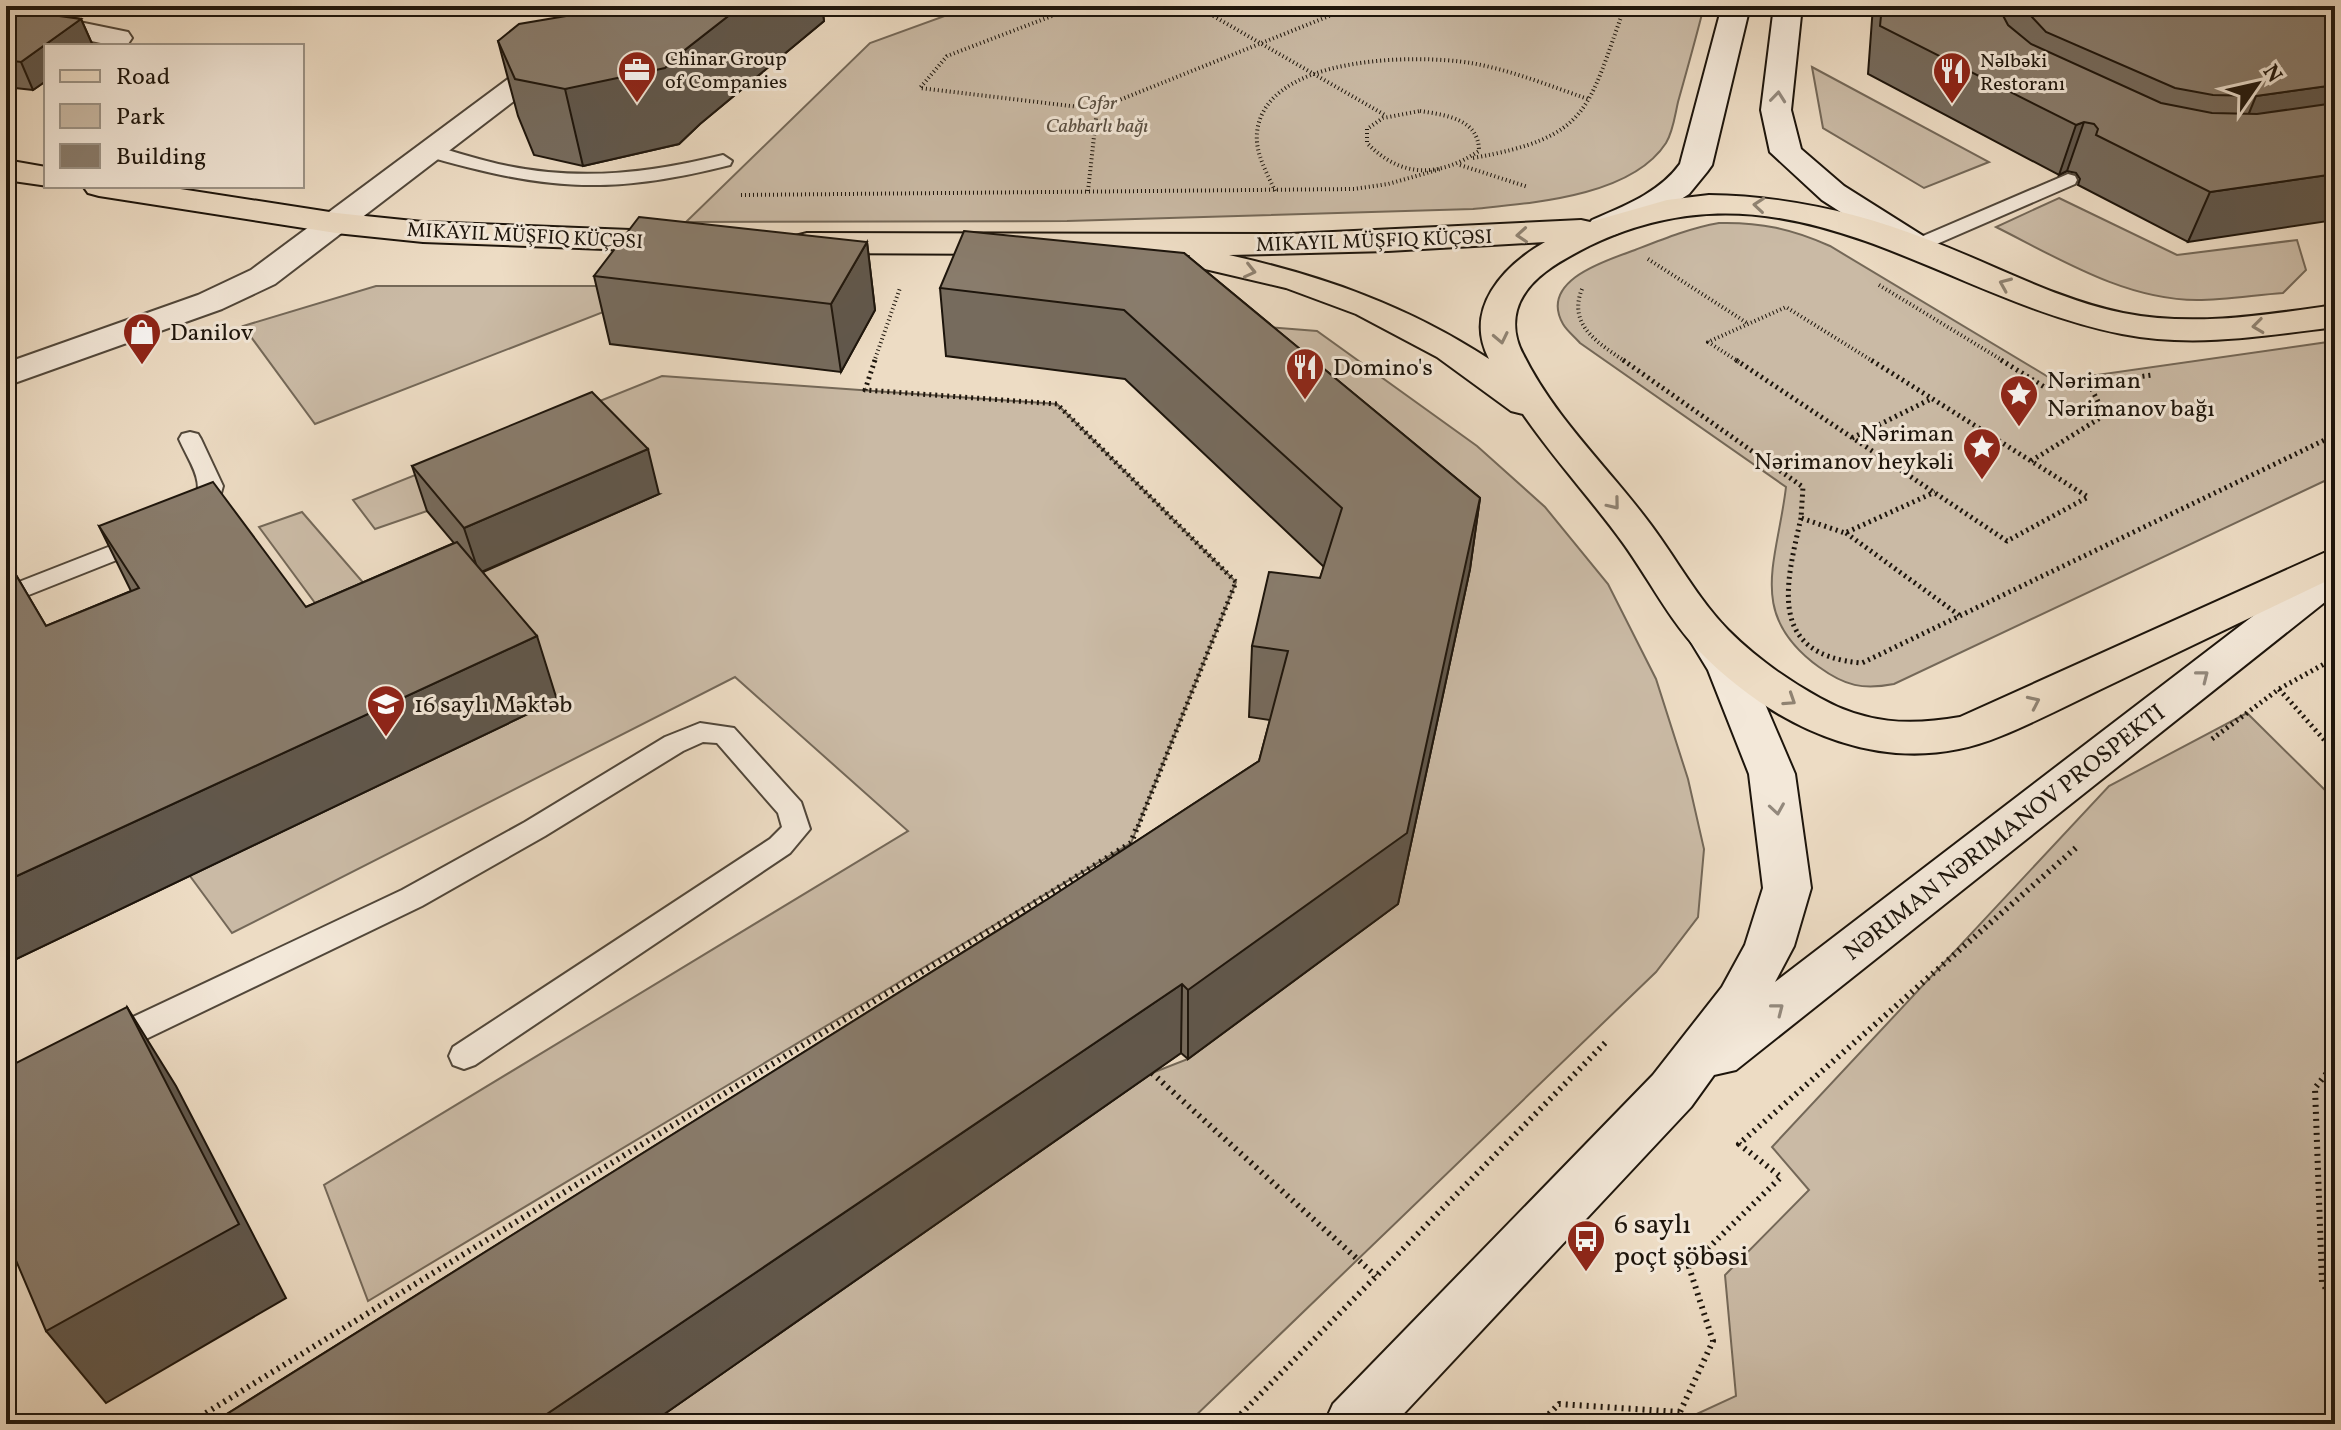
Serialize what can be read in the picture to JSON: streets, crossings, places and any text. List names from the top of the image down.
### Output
{
  "streets": {
    "main road": ["NƏRIMAN NƏRIMANOV PROSPEKTI"]
  },
  "parks": ["Cəfər Cabbarlı bağı"],
  "places": {
    "office": ["Chinar Group of Companies"],
    "restaurant": ["Nəlbəki Restoranı", "Domino's"],
    "shop": ["Danilov"],
    "place": ["Nəriman Nərimanov bağı", "Nəriman Nərimanov heykəli"],
    "school or university": ["16 saylı Məktəb"],
    "bus stop": ["6 saylı poçt şöbəsi"]
  },
  "legend": ["Road", "Park", "Building"],
  "north": "top right"
}
